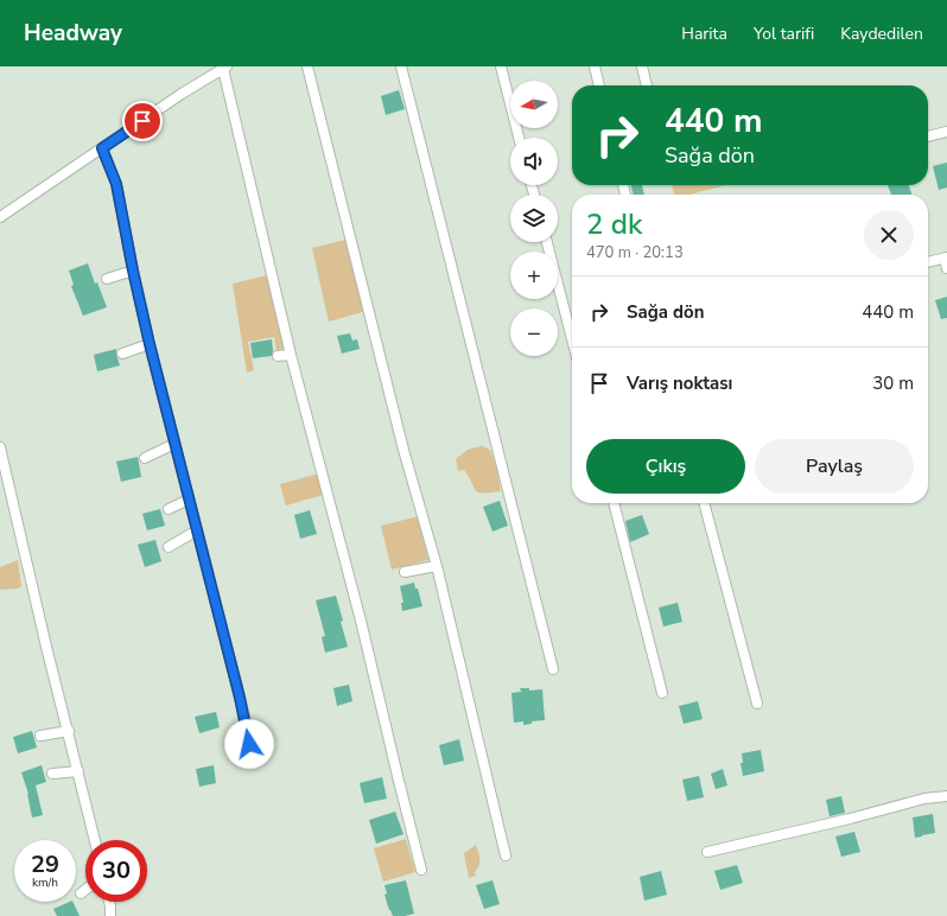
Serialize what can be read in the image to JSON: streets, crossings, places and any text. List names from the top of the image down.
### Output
{
  "north": "left",
  "page": {
    "header": "Headway",
    "nav": ["Harita", "Yol tarifi", "Kaydedilen"],
    "map_buttons": ["+", "−"],
    "turn": ["440 m", "Sağa dön"],
    "heading": ["2 dk", "470 m · 20:13"],
    "list": [
      {
        "name": "Sağa dön",
        "value": "440 m"
      },
      {
        "name": "Varış noktası",
        "value": "30 m"
      }
    ],
    "buttons": ["Çıkış", "Paylaş"],
    "speed": "29 km/h",
    "limit": "30"
  }
}
